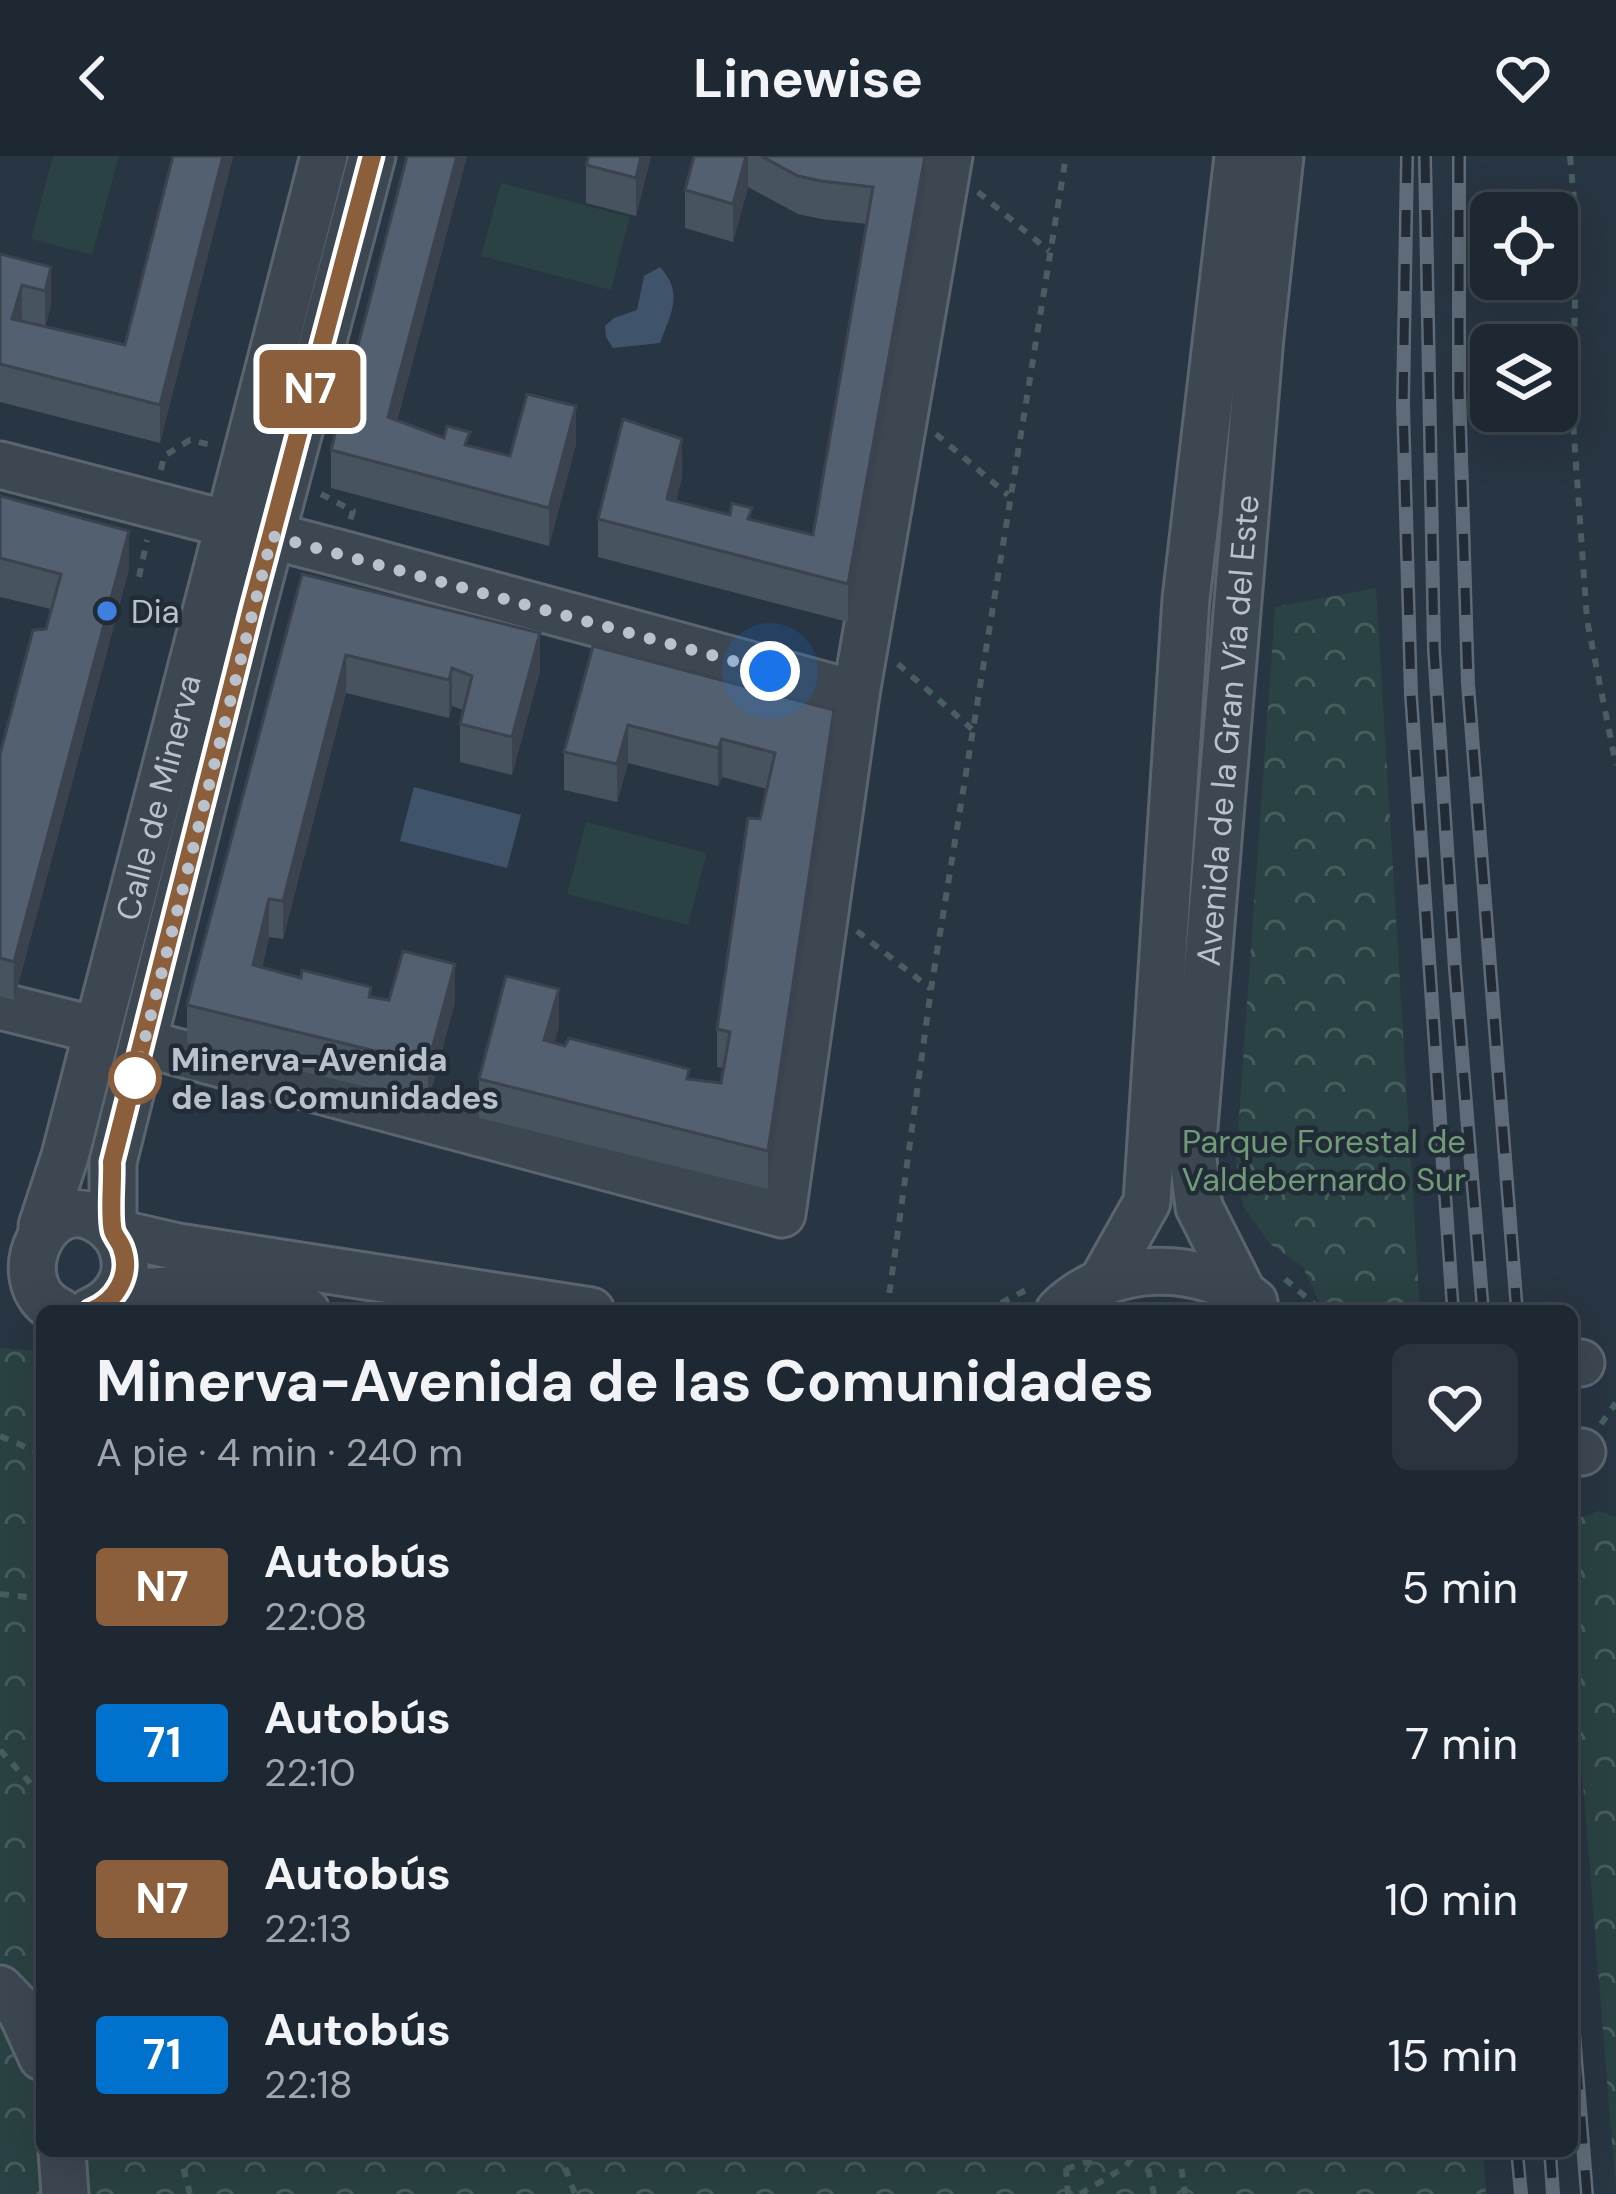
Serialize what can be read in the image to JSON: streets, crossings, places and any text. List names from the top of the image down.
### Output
{
  "streets": {
    "street": ["Avenida de la Gran Vía del Este", "Calle de Minerva"]
  },
  "parks": ["Parque Forestal de Valdebernardo Sur"],
  "places": ["Dia", "Minerva-Avenida de las Comunidades"],
  "lines": ["bus line N7"],
  "page": {
    "header": "Linewise",
    "on_map": "N7",
    "heading": ["Minerva-Avenida de las Comunidades", "A pie · 4 min · 240 m"],
    "list": [
      {
        "mark": "N7",
        "name": "Autobús",
        "note": "22:08",
        "value": "5 min"
      },
      {
        "mark": "71",
        "name": "Autobús",
        "note": "22:10",
        "value": "7 min"
      },
      {
        "mark": "N7",
        "name": "Autobús",
        "note": "22:13",
        "value": "10 min"
      },
      {
        "mark": "71",
        "name": "Autobús",
        "note": "22:18",
        "value": "15 min"
      }
    ]
  }
}
